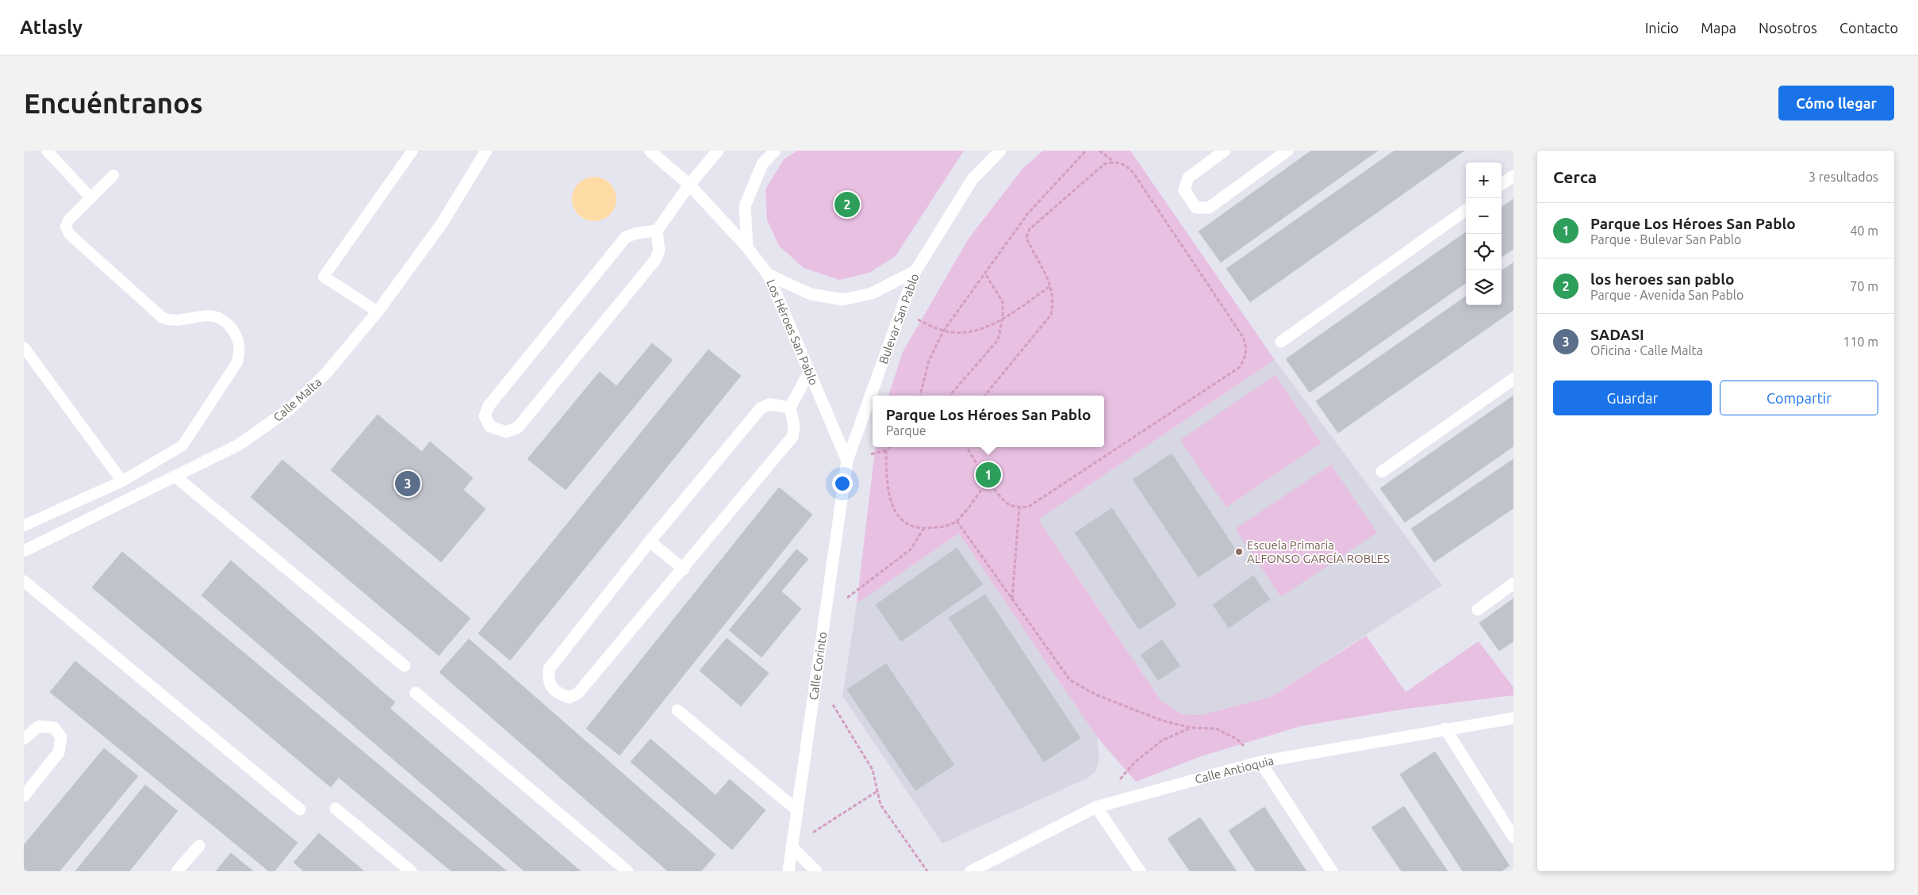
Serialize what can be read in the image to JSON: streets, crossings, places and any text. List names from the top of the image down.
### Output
{
  "streets": {
    "street": [
      "Bulevar San Pablo",
      "Los Héroes San Pablo",
      "Calle Malta",
      "Calle Corinto",
      "Calle Antioquia"
    ]
  },
  "crossings": [
    ["Bulevar San Pablo", "Los Héroes San Pablo"],
    ["Bulevar San Pablo", "Calle Corinto"],
    ["Los Héroes San Pablo", "Calle Corinto"]
  ],
  "places": ["Escuela Primaria ALFONSO GARCÍA ROBLES"],
  "page": {
    "header": "Atlasly",
    "nav": [
      "Inicio",
      "Mapa",
      "Nosotros",
      "Contacto"
    ],
    "buttons": [
      "Cómo llegar",
      ["Guardar", "Compartir"]
    ],
    "title": "Encuéntranos",
    "heading": ["Cerca", "3 resultados"],
    "map_buttons": ["+", "−"],
    "pins": ["2", "1", "3"],
    "list": [
      {
        "mark": "1",
        "name": "Parque Los Héroes San Pablo",
        "note": "Parque · Bulevar San Pablo",
        "value": "40 m"
      },
      {
        "mark": "2",
        "name": "los heroes san pablo",
        "note": "Parque · Avenida San Pablo",
        "value": "70 m"
      },
      {
        "mark": "3",
        "name": "SADASI",
        "note": "Oficina · Calle Malta",
        "value": "110 m"
      }
    ],
    "popup": ["Parque Los Héroes San Pablo", "Parque"]
  }
}
